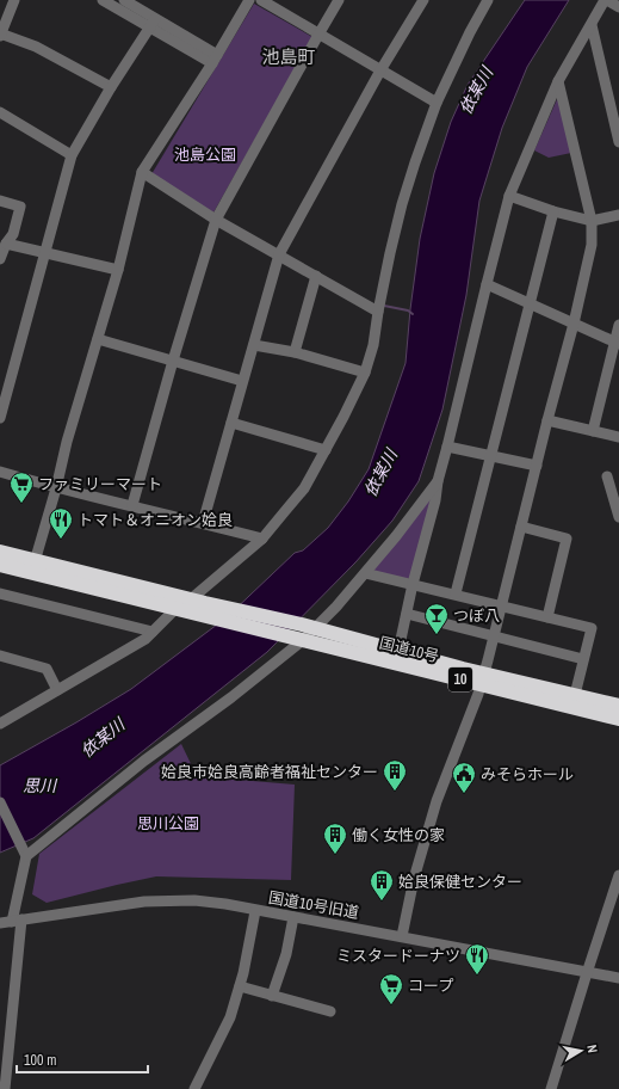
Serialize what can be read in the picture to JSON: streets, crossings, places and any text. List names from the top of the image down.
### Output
{
  "streets": {
    "highway": ["国道10号", "10"],
    "street": ["国道10号旧道"]
  },
  "districts": ["池島町"],
  "water": ["依某川", "思川"],
  "parks": ["池島公園", "思川公園"],
  "places": {
    "supermarket": ["ファミリーマート", "コープ"],
    "restaurant": ["トマト＆オニオン姶良", "ミスタードーナツ"],
    "bar": ["つぼ八"],
    "building": ["姶良市姶良高齢者福祉センター", "働く女性の家", "姶良保健センター"],
    "public building": ["みそらホール"]
  },
  "scale_bar": "100 m",
  "north": "right"
}
